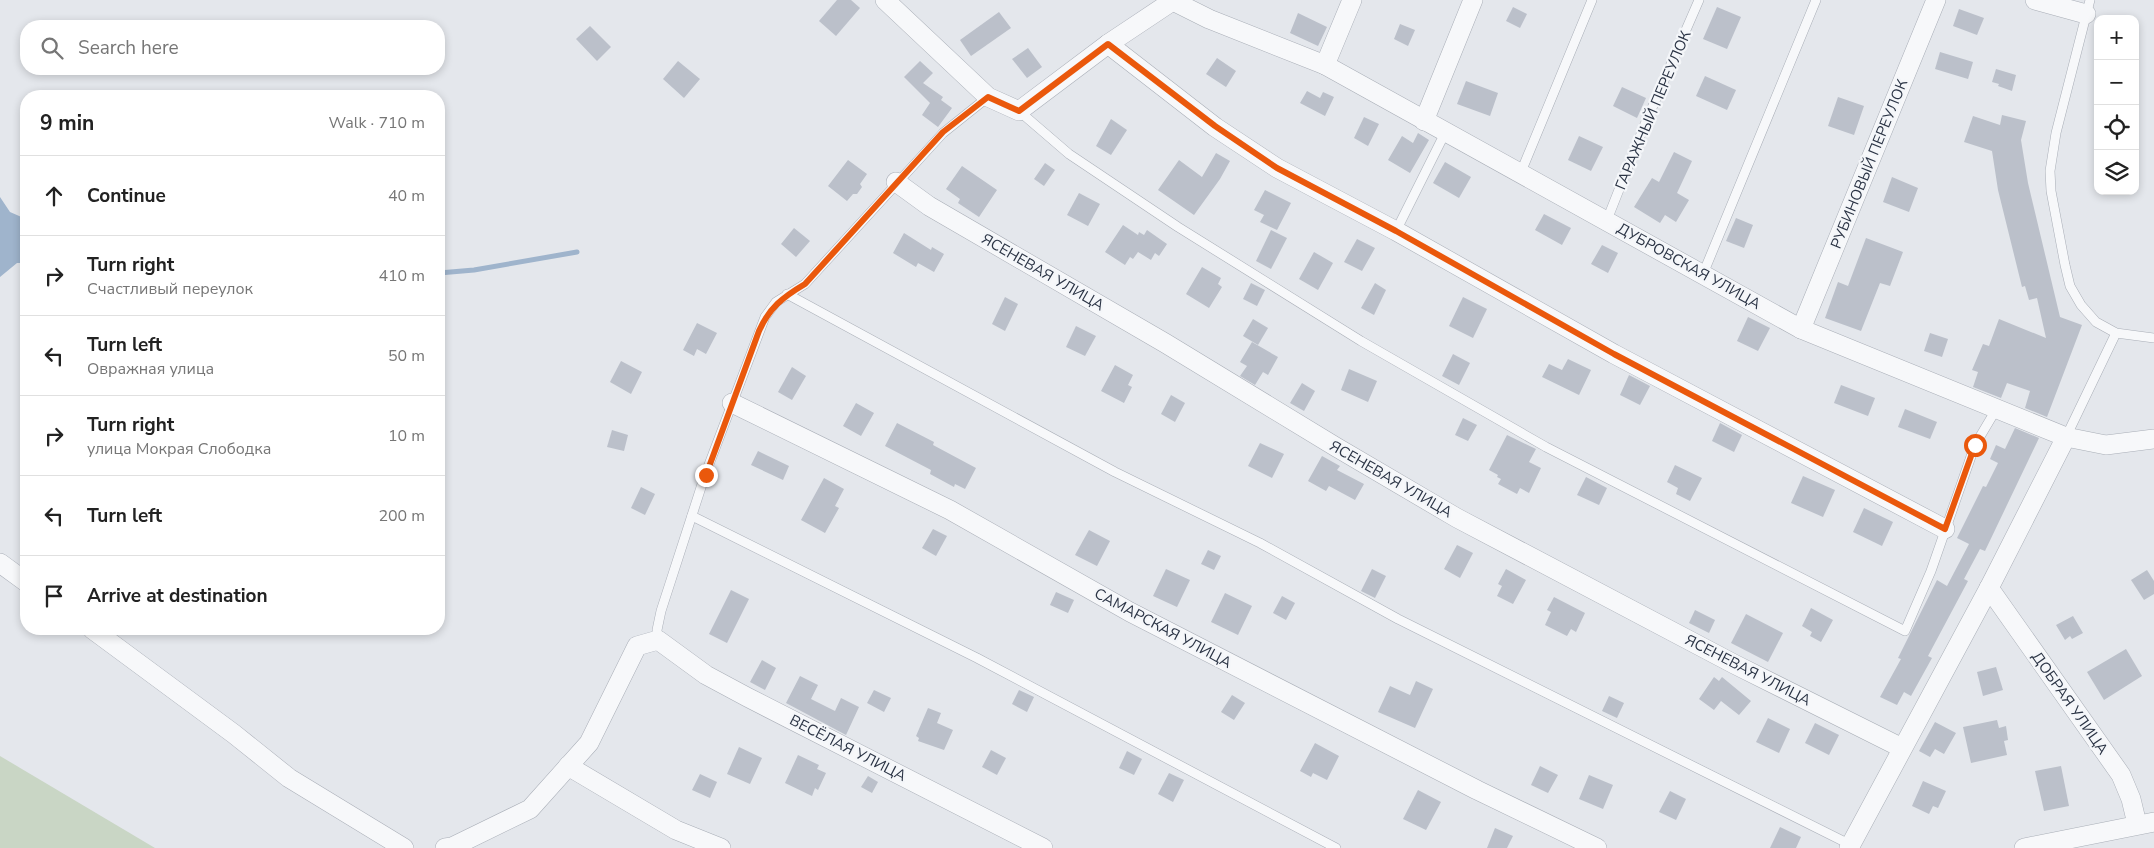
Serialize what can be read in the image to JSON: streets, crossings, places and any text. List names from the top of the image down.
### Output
{
  "streets": {
    "street": [
      "РУБИНОВЫЙ ПЕРЕУЛОК",
      "ДУБРОВСКАЯ УЛИЦА",
      "ЯСЕНЕВАЯ УЛИЦА",
      "САМАРСКАЯ УЛИЦА",
      "ДОБРАЯ УЛИЦА",
      "ВЕСЁЛАЯ УЛИЦА"
    ],
    "lane": ["ГАРАЖНЫЙ ПЕРЕУЛОК"]
  },
  "crossings": [
    ["ГАРАЖНЫЙ ПЕРЕУЛОК", "ДУБРОВСКАЯ УЛИЦА"],
    ["РУБИНОВЫЙ ПЕРЕУЛОК", "ДУБРОВСКАЯ УЛИЦА"]
  ],
  "page": {
    "map_buttons": ["+", "−"],
    "search": "Search here",
    "heading": ["9 min", "Walk · 710 m"],
    "list": [
      ["Continue", "40 m"],
      ["Turn right", "Счастливый переулок", "410 m"],
      ["Turn left", "Овражная улица", "50 m"],
      ["Turn right", "улица Мокрая Слободка", "10 m"],
      ["Turn left", "200 m"],
      "Arrive at destination"
    ]
  }
}
